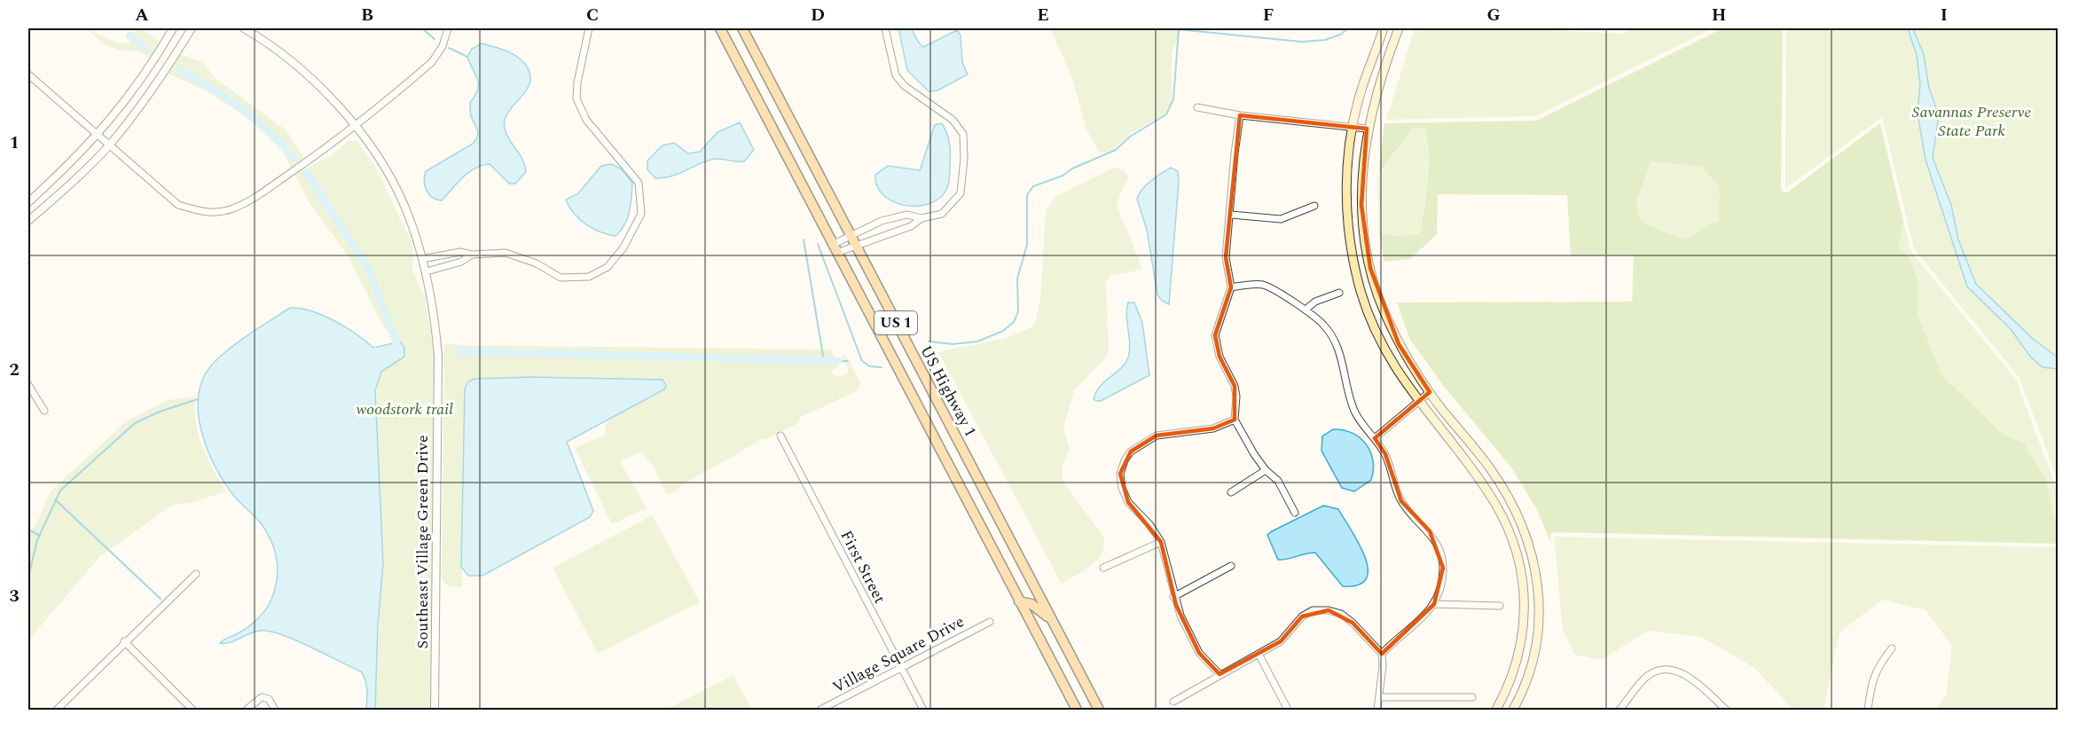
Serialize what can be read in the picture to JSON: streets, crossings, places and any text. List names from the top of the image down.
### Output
{
  "streets": {
    "main road": ["US 1", "US Highway 1"],
    "street": ["Southeast Village Green Drive", "First Street", "Village Square Drive"]
  },
  "crossings": [
    ["First Street", "Village Square Drive"]
  ],
  "parks": ["Savannas Preserve State Park", "woodstork trail"],
  "grid": {
    "columns": [
      "A",
      "B",
      "C",
      "D",
      "E",
      "F",
      "G",
      "H",
      "I"
    ],
    "rows": ["1", "2", "3"]
  }
}
